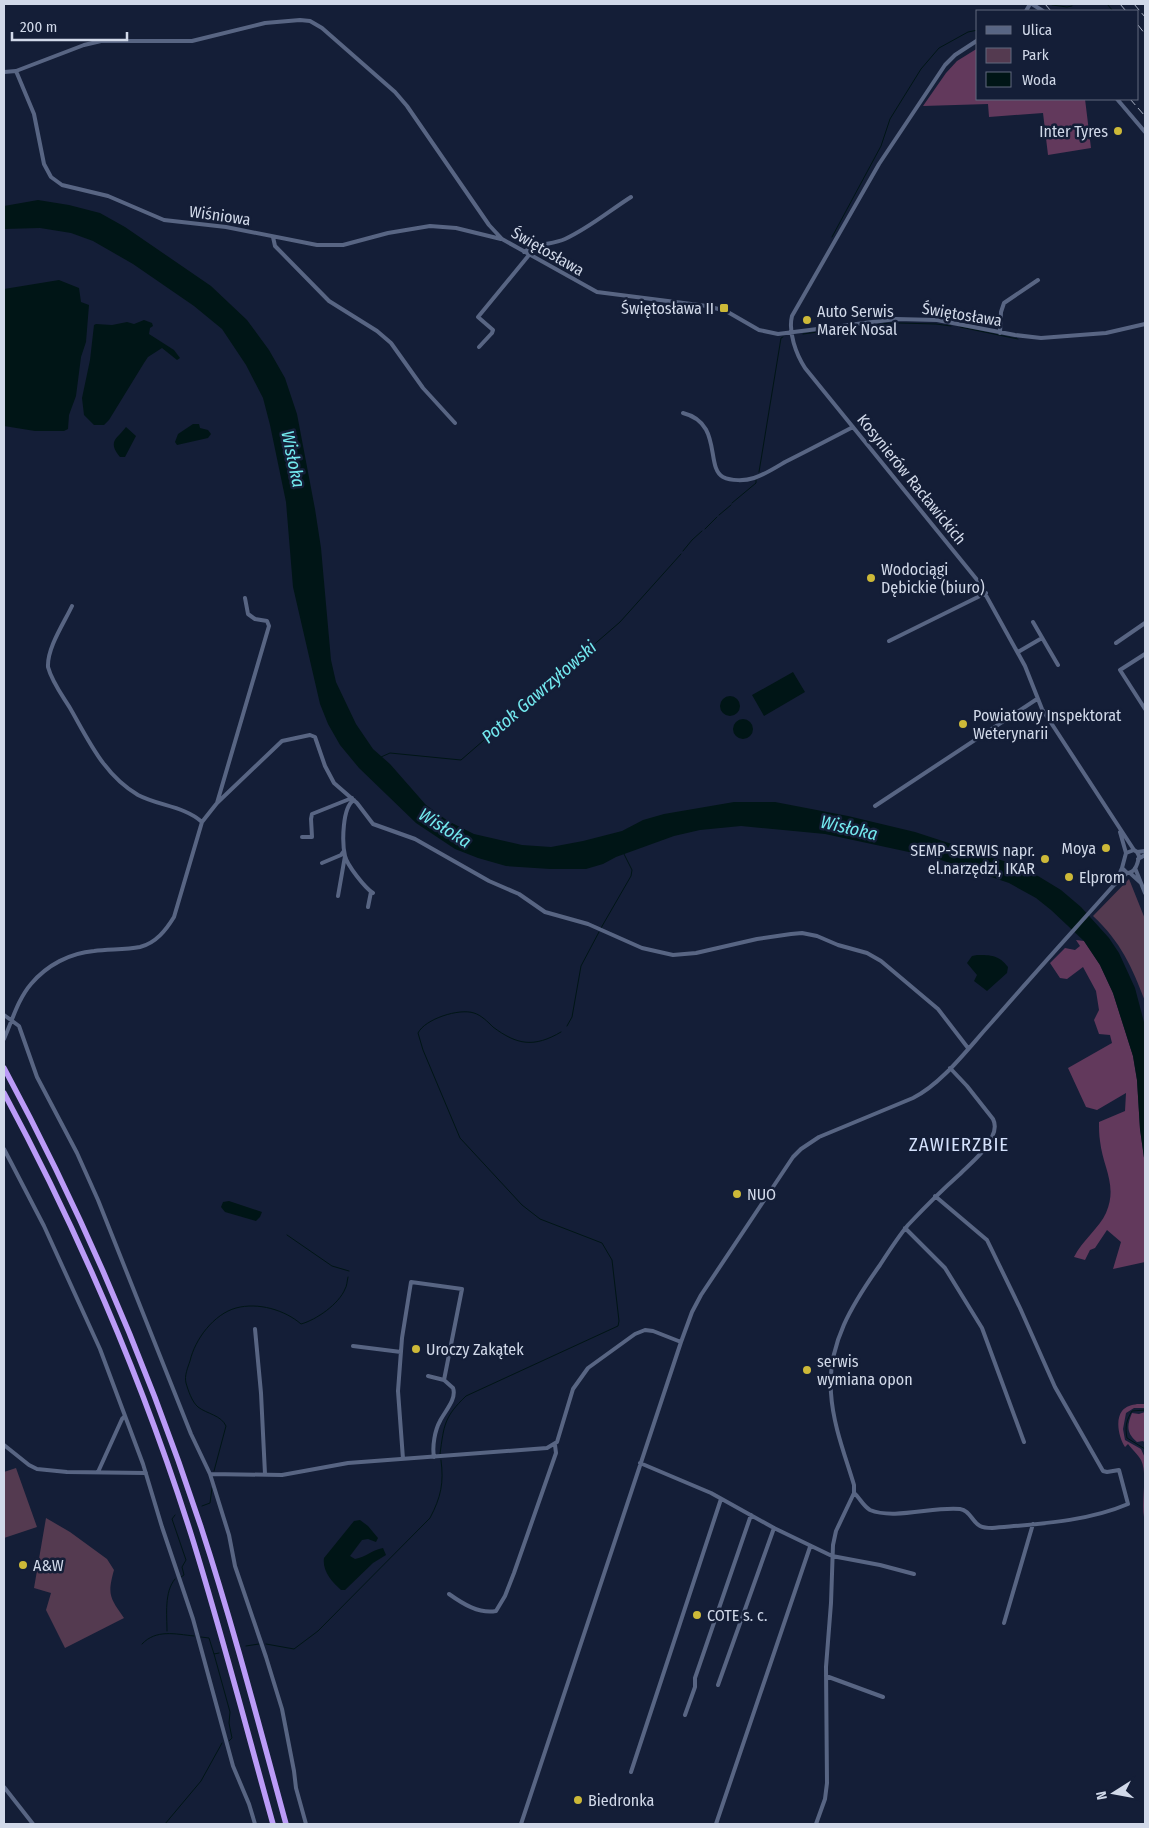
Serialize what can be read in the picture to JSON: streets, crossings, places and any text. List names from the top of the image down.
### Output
{
  "streets": {
    "street": ["Wiśniowa", "Świętosława", "Kosynierów Racławickich"]
  },
  "crossings": [
    ["Wiśniowa", "Świętosława"],
    ["Świętosława", "Kosynierów Racławickich"]
  ],
  "districts": ["ZAWIERZBIE"],
  "water": ["Wisłoka", "Potok Gawrzyłowski"],
  "places": {
    "other": [
      "Inter Tyres",
      "Auto Serwis Marek Nosal",
      "Wodociągi Dębickie (biuro)",
      "Powiatowy Inspektorat Weterynarii",
      "Moya",
      "SEMP-SERWIS napr. el.narzędzi, IKAR",
      "Elprom",
      "NUO",
      "Uroczy Zakątek",
      "serwis wymiana opon",
      "A&W",
      "COTE s. c.",
      "Biedronka"
    ],
    "transit": ["Świętosława II"]
  },
  "legend": ["Ulica", "Park", "Woda"],
  "scale_bar": "200 m",
  "north": "left"
}
